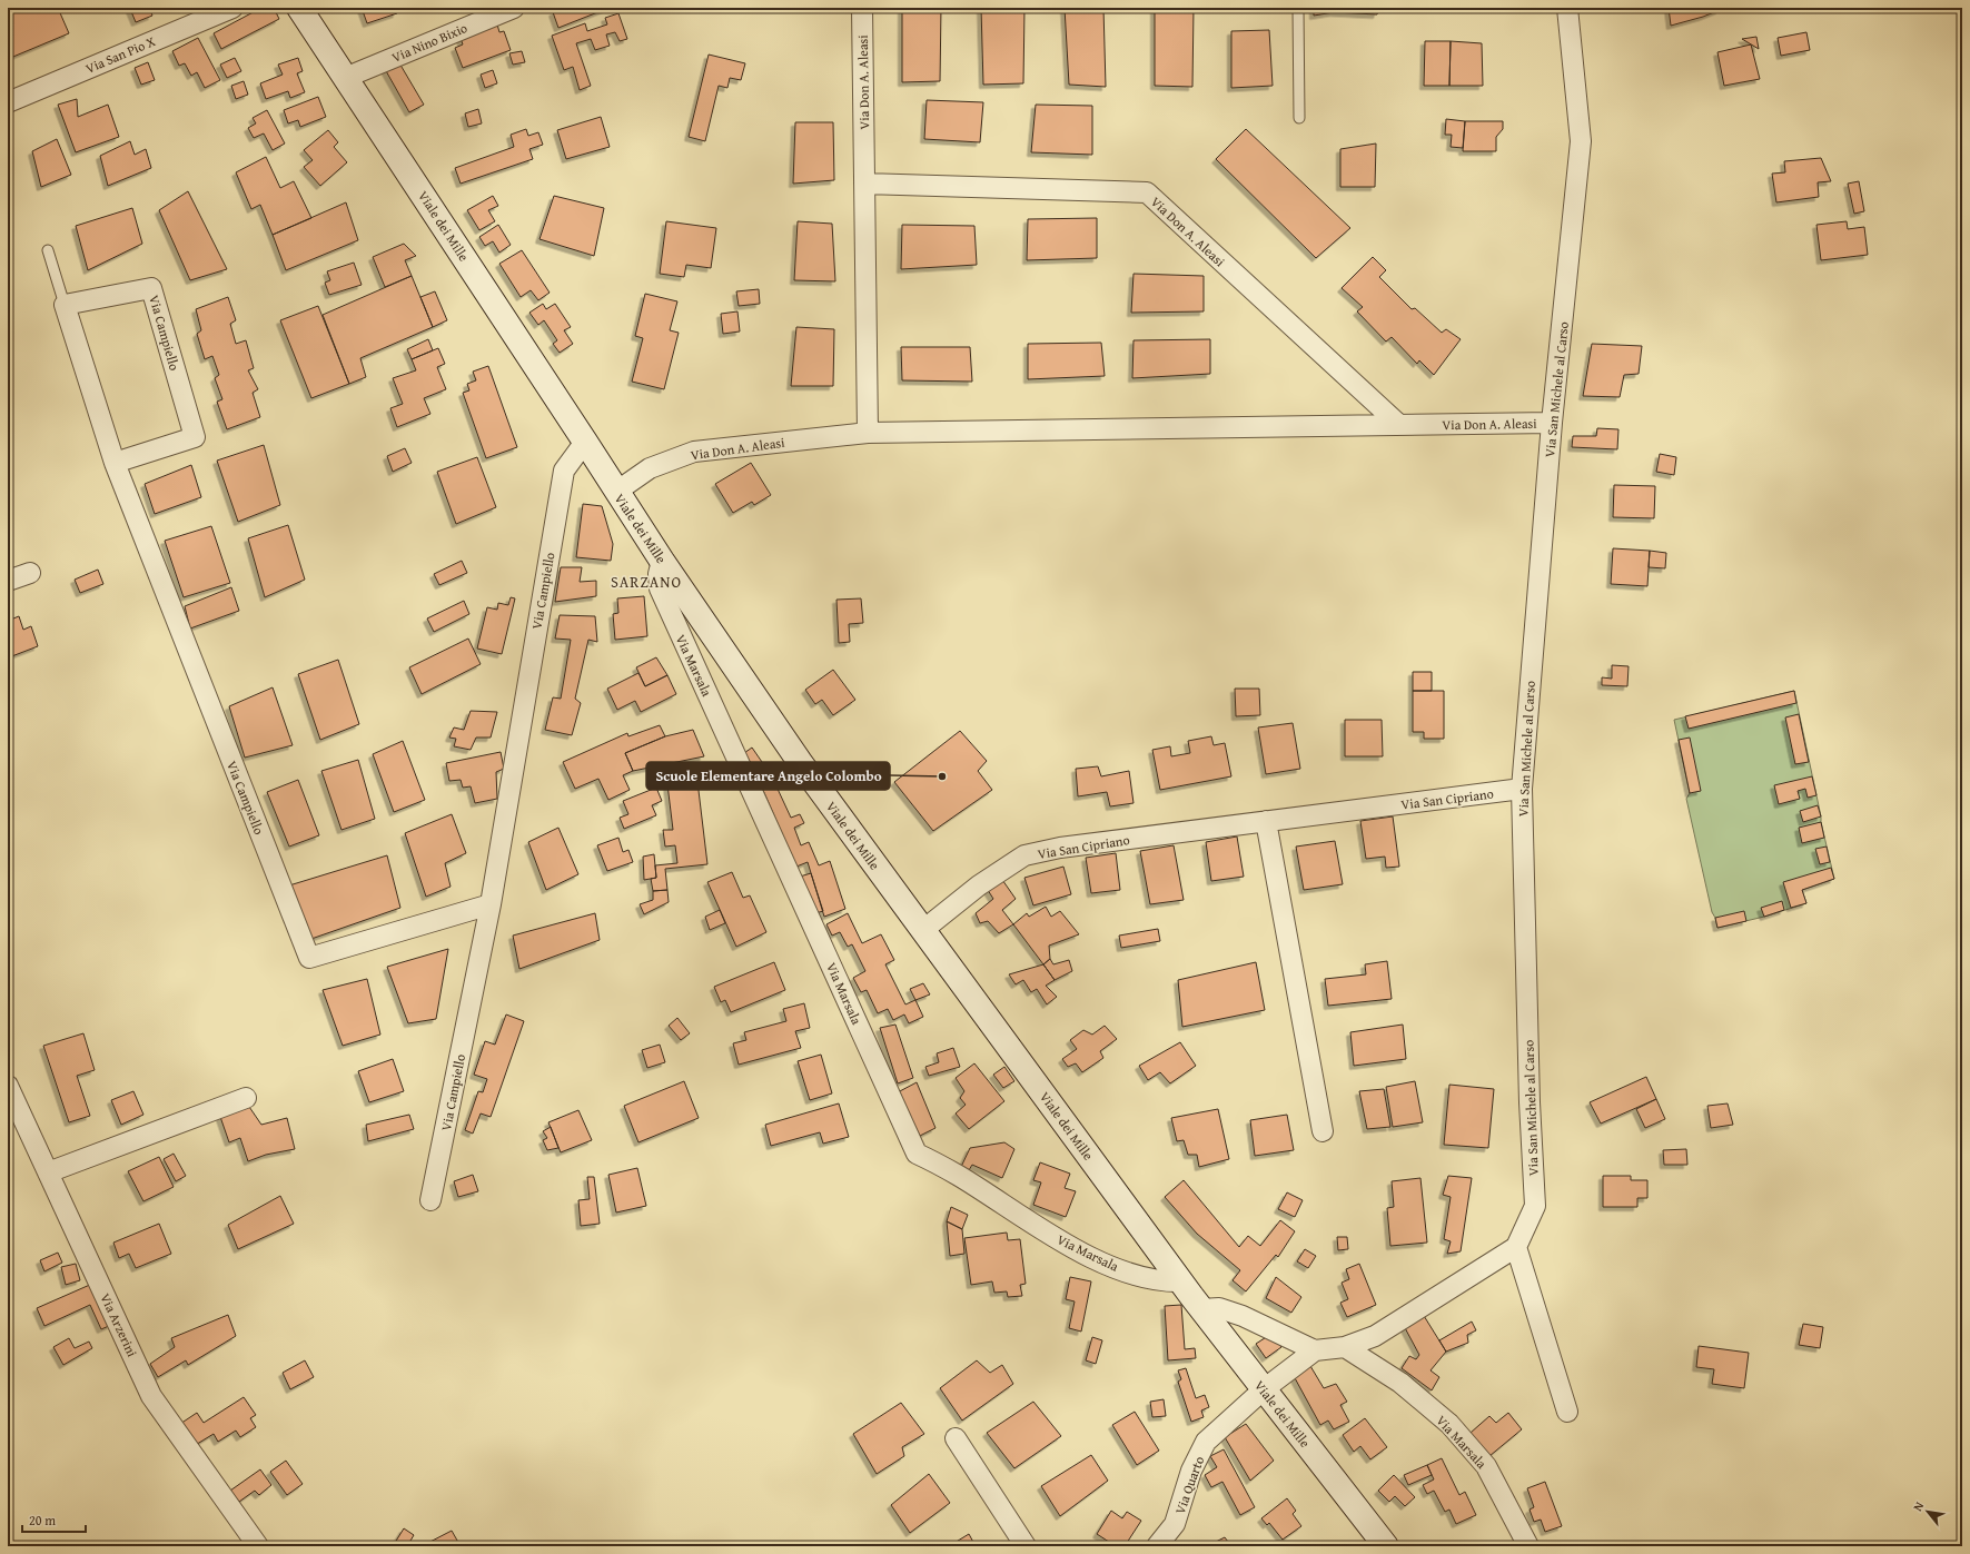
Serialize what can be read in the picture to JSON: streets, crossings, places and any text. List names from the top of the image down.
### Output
{
  "streets": {
    "main road": ["Viale dei Mille"],
    "street": [
      "Via Nino Bixio",
      "Via San Pio X",
      "Via Don A. Aleasi",
      "Via Campiello",
      "Via San Michele al Carso",
      "Via Marsala",
      "Via San Cipriano",
      "Via Arzerini",
      "Via Quarto"
    ]
  },
  "crossings": [
    ["Via Nino Bixio", "Viale dei Mille"],
    ["Via Don A. Aleasi", "Viale dei Mille"],
    ["Via Don A. Aleasi", "Via San Michele al Carso"],
    ["Viale dei Mille", "Via Campiello"],
    ["Viale dei Mille", "Via Marsala"],
    ["Viale dei Mille", "Via San Cipriano"],
    ["Viale dei Mille", "Via Quarto"],
    ["Via San Michele al Carso", "Via San Cipriano"]
  ],
  "districts": ["SARZANO"],
  "places": ["Scuole Elementare Angelo Colombo"],
  "scale_bar": "20 m",
  "north": "top left"
}
